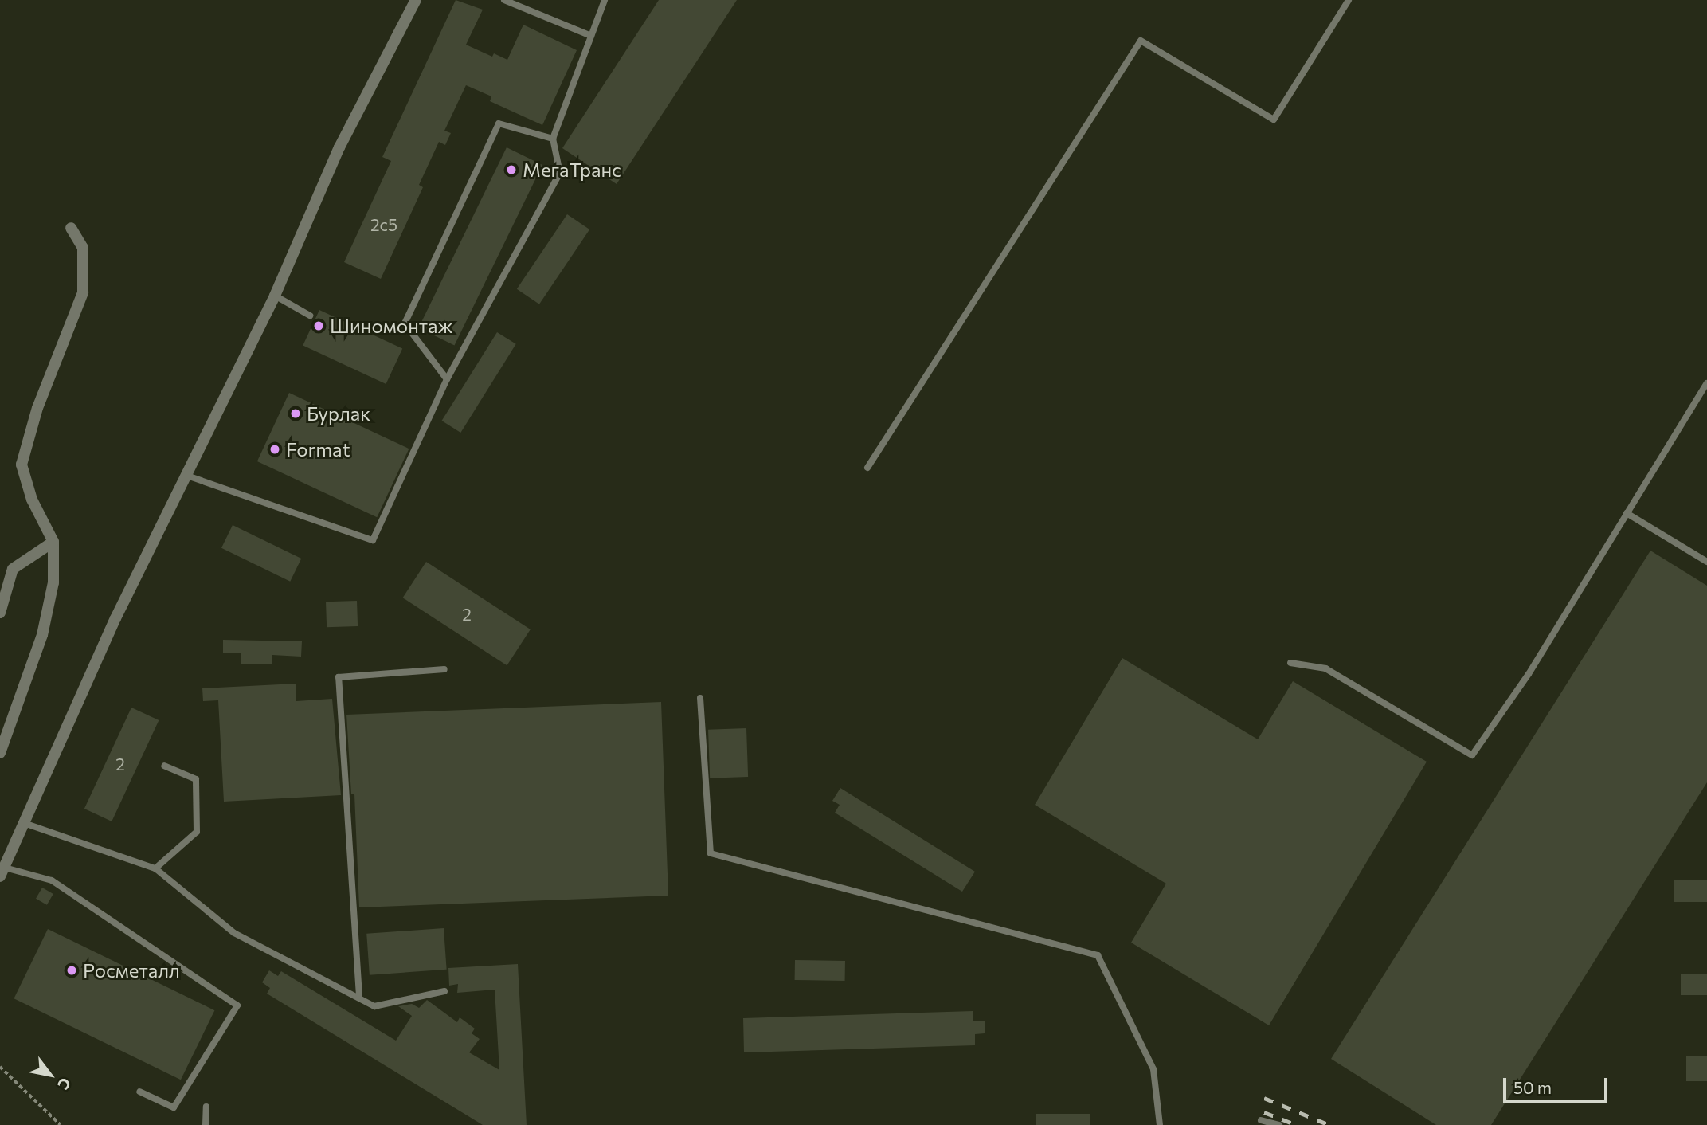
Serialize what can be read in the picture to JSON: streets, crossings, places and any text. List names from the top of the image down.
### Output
{
  "places": [
    "МегаТранс",
    "Шиномонтаж",
    "Бурлак",
    "Format",
    "Росметалл"
  ],
  "house_numbers": ["2с5", "2", "2"],
  "scale_bar": "50 m",
  "north": "bottom right"
}
